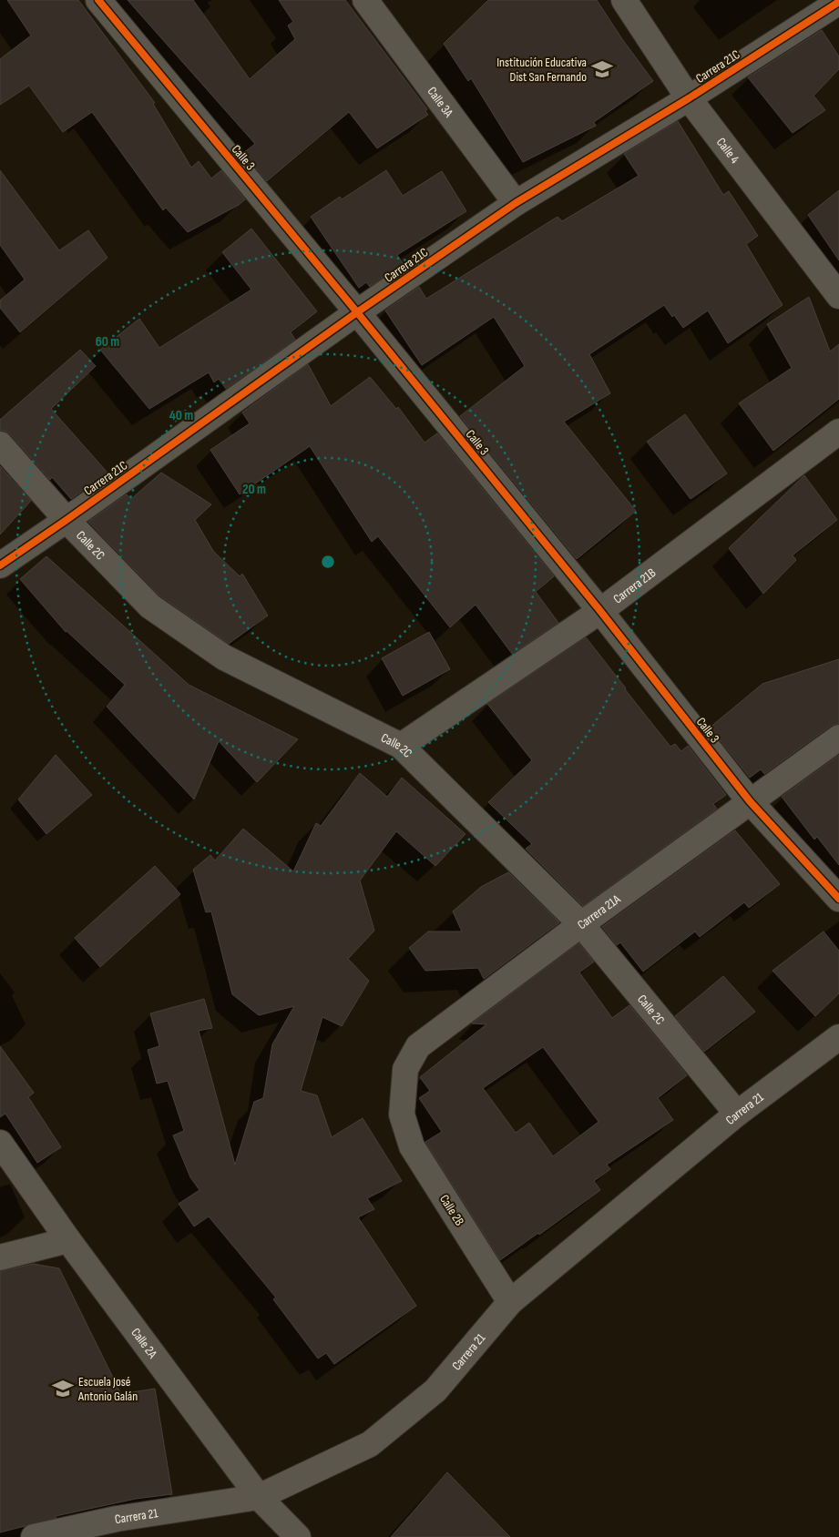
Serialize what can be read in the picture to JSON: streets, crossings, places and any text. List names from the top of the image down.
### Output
{
  "streets": {
    "street": [
      "Carrera 21C",
      "Calle 3A",
      "Calle 4",
      "Calle 3",
      "Calle 2C",
      "Carrera 21B",
      "Carrera 21A",
      "Carrera 21",
      "Calle 2B",
      "Calle 2A"
    ]
  },
  "crossings": [
    ["Carrera 21C", "Calle 3A"],
    ["Carrera 21C", "Calle 4"],
    ["Carrera 21C", "Calle 3"],
    ["Carrera 21C", "Calle 2C"],
    ["Calle 3", "Carrera 21B"],
    ["Calle 3", "Carrera 21A"],
    ["Calle 2C", "Carrera 21B"],
    ["Calle 2C", "Carrera 21A"],
    ["Calle 2C", "Carrera 21"],
    ["Carrera 21A", "Calle 2B"],
    ["Carrera 21", "Calle 2B"],
    ["Carrera 21", "Calle 2A"]
  ],
  "places": {
    "school or university": ["Institución Educativa Dist San Fernando", "Escuela José Antonio Galán"]
  },
  "rings": ["60 m", "40 m", "20 m"]
}
